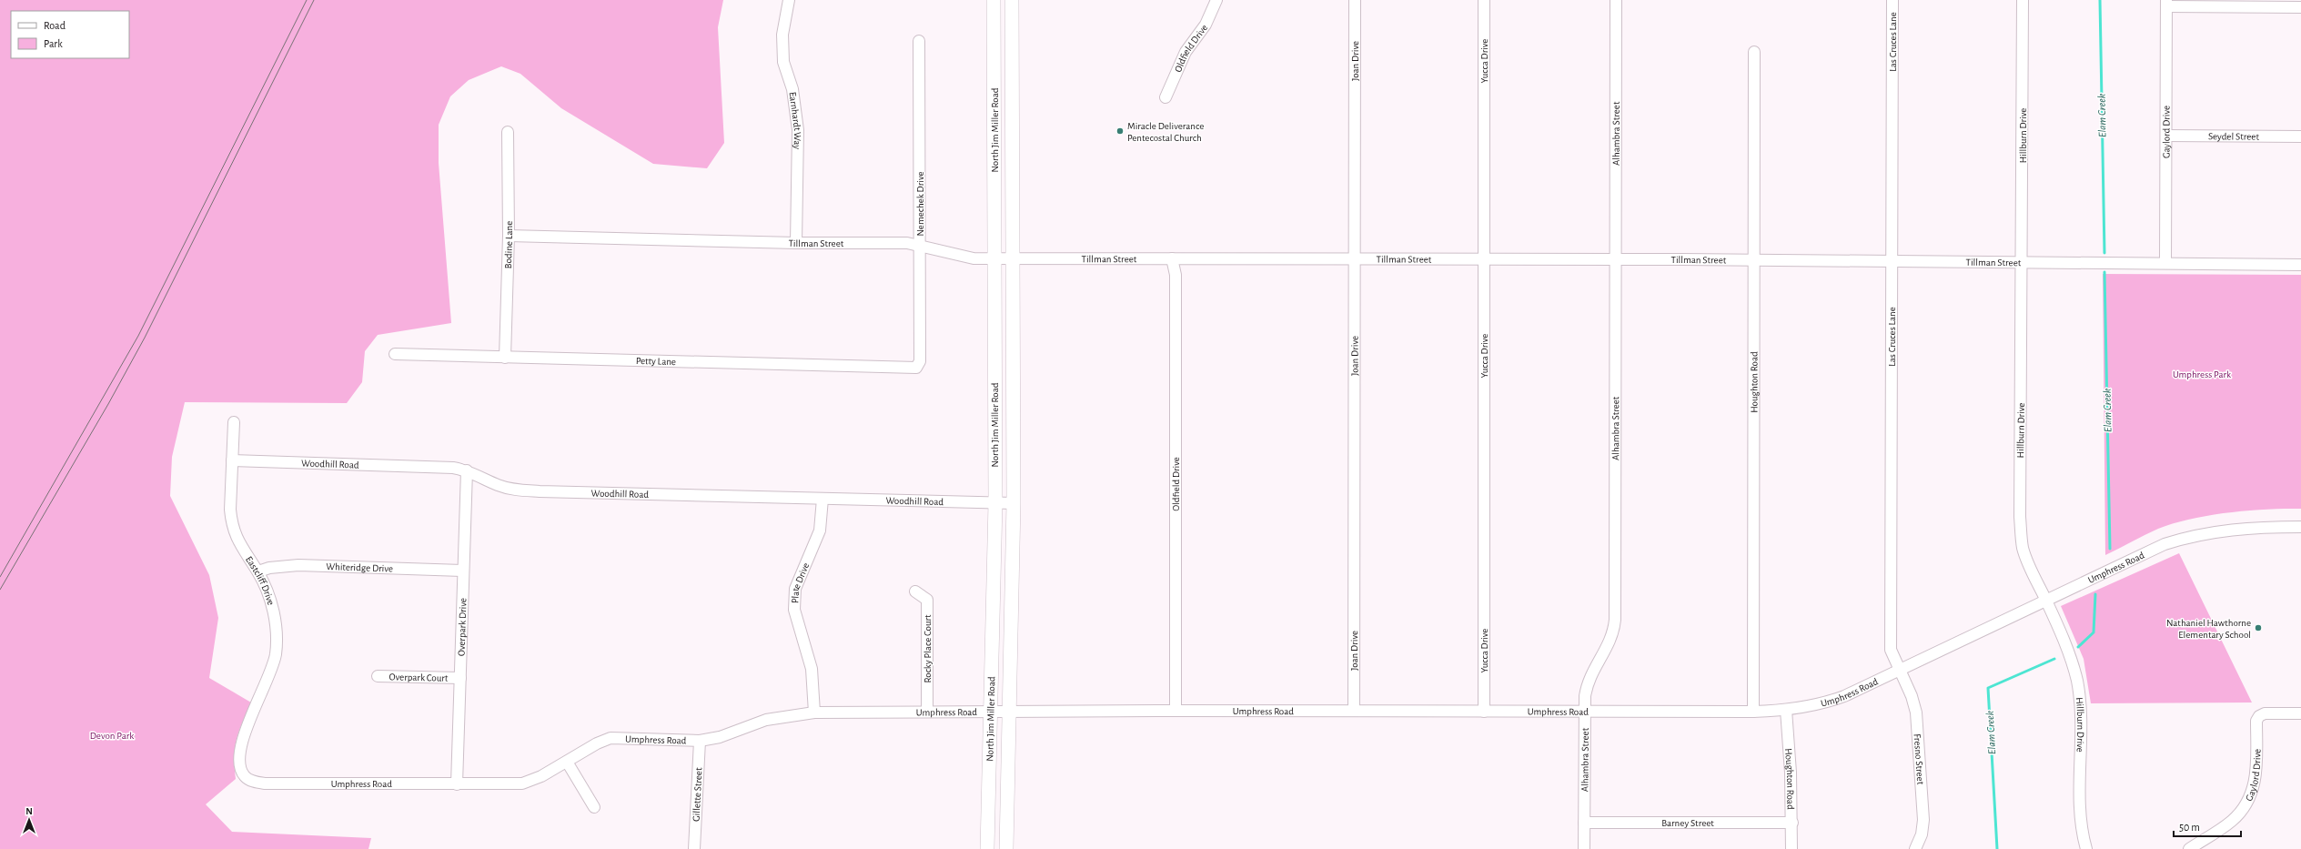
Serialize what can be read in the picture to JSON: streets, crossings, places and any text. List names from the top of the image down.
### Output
{
  "streets": {
    "main road": ["North Jim Miller Road"],
    "street": [
      "Las Cruces Lane",
      "Oldfield Drive",
      "Joan Drive",
      "Yucca Drive",
      "Earnhardt Way",
      "Gaylord Drive",
      "Alhambra Street",
      "Hillburn Drive",
      "Seydel Street",
      "Nemechek Drive",
      "Tillman Street",
      "Bodine Lane",
      "Petty Lane",
      "Houghton Road",
      "Woodhill Road",
      "Whiteridge Drive",
      "Umphress Road",
      "Eastcliff Drive",
      "Plate Drive",
      "Overpark Drive",
      "Rocky Place Court",
      "Overpark Court",
      "Fresno Street",
      "Gillette Street",
      "Barney Street"
    ]
  },
  "crossings": [
    ["Las Cruces Lane", "Tillman Street"],
    ["Las Cruces Lane", "Umphress Road"],
    ["Las Cruces Lane", "Fresno Street"],
    ["Oldfield Drive", "Tillman Street"],
    ["Oldfield Drive", "Umphress Road"],
    ["Joan Drive", "Tillman Street"],
    ["Joan Drive", "Umphress Road"],
    ["Yucca Drive", "Tillman Street"],
    ["Yucca Drive", "Umphress Road"],
    ["Earnhardt Way", "Tillman Street"],
    ["North Jim Miller Road", "Tillman Street"],
    ["North Jim Miller Road", "Woodhill Road"],
    ["North Jim Miller Road", "Umphress Road"],
    ["Gaylord Drive", "Seydel Street"],
    ["Gaylord Drive", "Tillman Street"],
    ["Alhambra Street", "Tillman Street"],
    ["Alhambra Street", "Umphress Road"],
    ["Alhambra Street", "Barney Street"],
    ["Hillburn Drive", "Tillman Street"],
    ["Hillburn Drive", "Umphress Road"],
    ["Nemechek Drive", "Tillman Street"],
    ["Nemechek Drive", "Petty Lane"],
    ["Tillman Street", "Bodine Lane"],
    ["Tillman Street", "Houghton Road"],
    ["Bodine Lane", "Petty Lane"],
    ["Houghton Road", "Umphress Road"],
    ["Houghton Road", "Barney Street"],
    ["Woodhill Road", "Eastcliff Drive"],
    ["Woodhill Road", "Plate Drive"],
    ["Woodhill Road", "Overpark Drive"],
    ["Whiteridge Drive", "Eastcliff Drive"],
    ["Whiteridge Drive", "Overpark Drive"],
    ["Umphress Road", "Eastcliff Drive"],
    ["Umphress Road", "Plate Drive"],
    ["Umphress Road", "Overpark Drive"],
    ["Umphress Road", "Rocky Place Court"],
    ["Umphress Road", "Fresno Street"],
    ["Umphress Road", "Gillette Street"],
    ["Overpark Drive", "Overpark Court"]
  ],
  "water": ["Elam Creek"],
  "parks": ["Umphress Park", "Devon Park"],
  "places": ["Miracle Deliverance Pentecostal Church", "Nathaniel Hawthorne Elementary School"],
  "legend": ["Road", "Park"],
  "scale_bar": "50 m",
  "north": "top"
}
